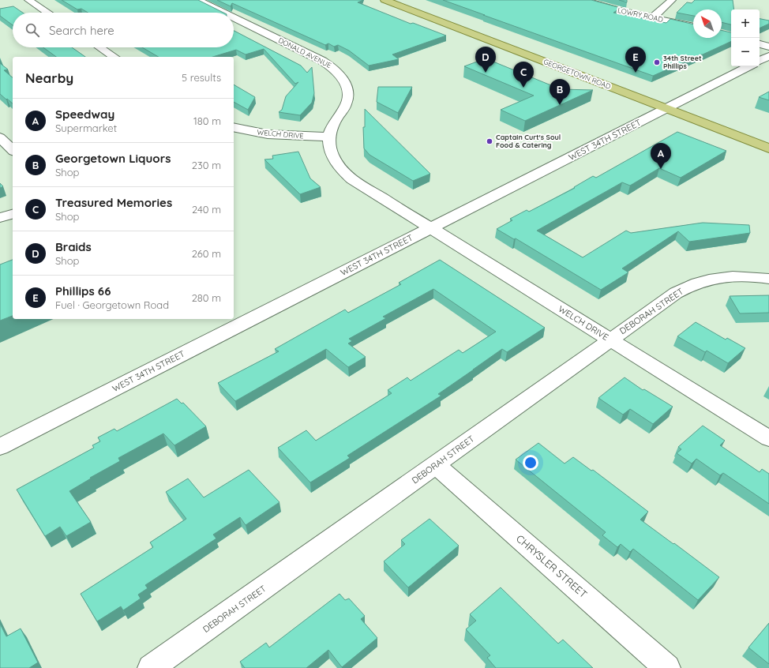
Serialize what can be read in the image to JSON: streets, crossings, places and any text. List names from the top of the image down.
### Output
{
  "streets": {
    "main road": ["GEORGETOWN ROAD"],
    "street": [
      "LOWRY ROAD",
      "DONALD AVENUE",
      "WELCH DRIVE",
      "WEST 34TH STREET",
      "DEBORAH STREET",
      "CHRYSLER STREET"
    ]
  },
  "crossings": [
    ["DONALD AVENUE", "WELCH DRIVE"],
    ["DONALD AVENUE", "WEST 34TH STREET"],
    ["GEORGETOWN ROAD", "WEST 34TH STREET"],
    ["WELCH DRIVE", "WEST 34TH STREET"],
    ["WELCH DRIVE", "DEBORAH STREET"],
    ["DEBORAH STREET", "CHRYSLER STREET"]
  ],
  "places": ["34th Street Phillips", "Captain Curt's Soul Food & Catering"],
  "north": "top left",
  "page": {
    "map_buttons": ["+", "−"],
    "search": "Search here",
    "pins": [
      "D",
      "E",
      "C",
      "B",
      "A"
    ],
    "heading": ["Nearby", "5 results"],
    "list": [
      {
        "mark": "A",
        "name": "Speedway",
        "note": "Supermarket",
        "value": "180 m"
      },
      {
        "mark": "B",
        "name": "Georgetown Liquors",
        "note": "Shop",
        "value": "230 m"
      },
      {
        "mark": "C",
        "name": "Treasured Memories",
        "note": "Shop",
        "value": "240 m"
      },
      {
        "mark": "D",
        "name": "Braids",
        "note": "Shop",
        "value": "260 m"
      },
      {
        "mark": "E",
        "name": "Phillips 66",
        "note": "Fuel · Georgetown Road",
        "value": "280 m"
      }
    ]
  }
}
